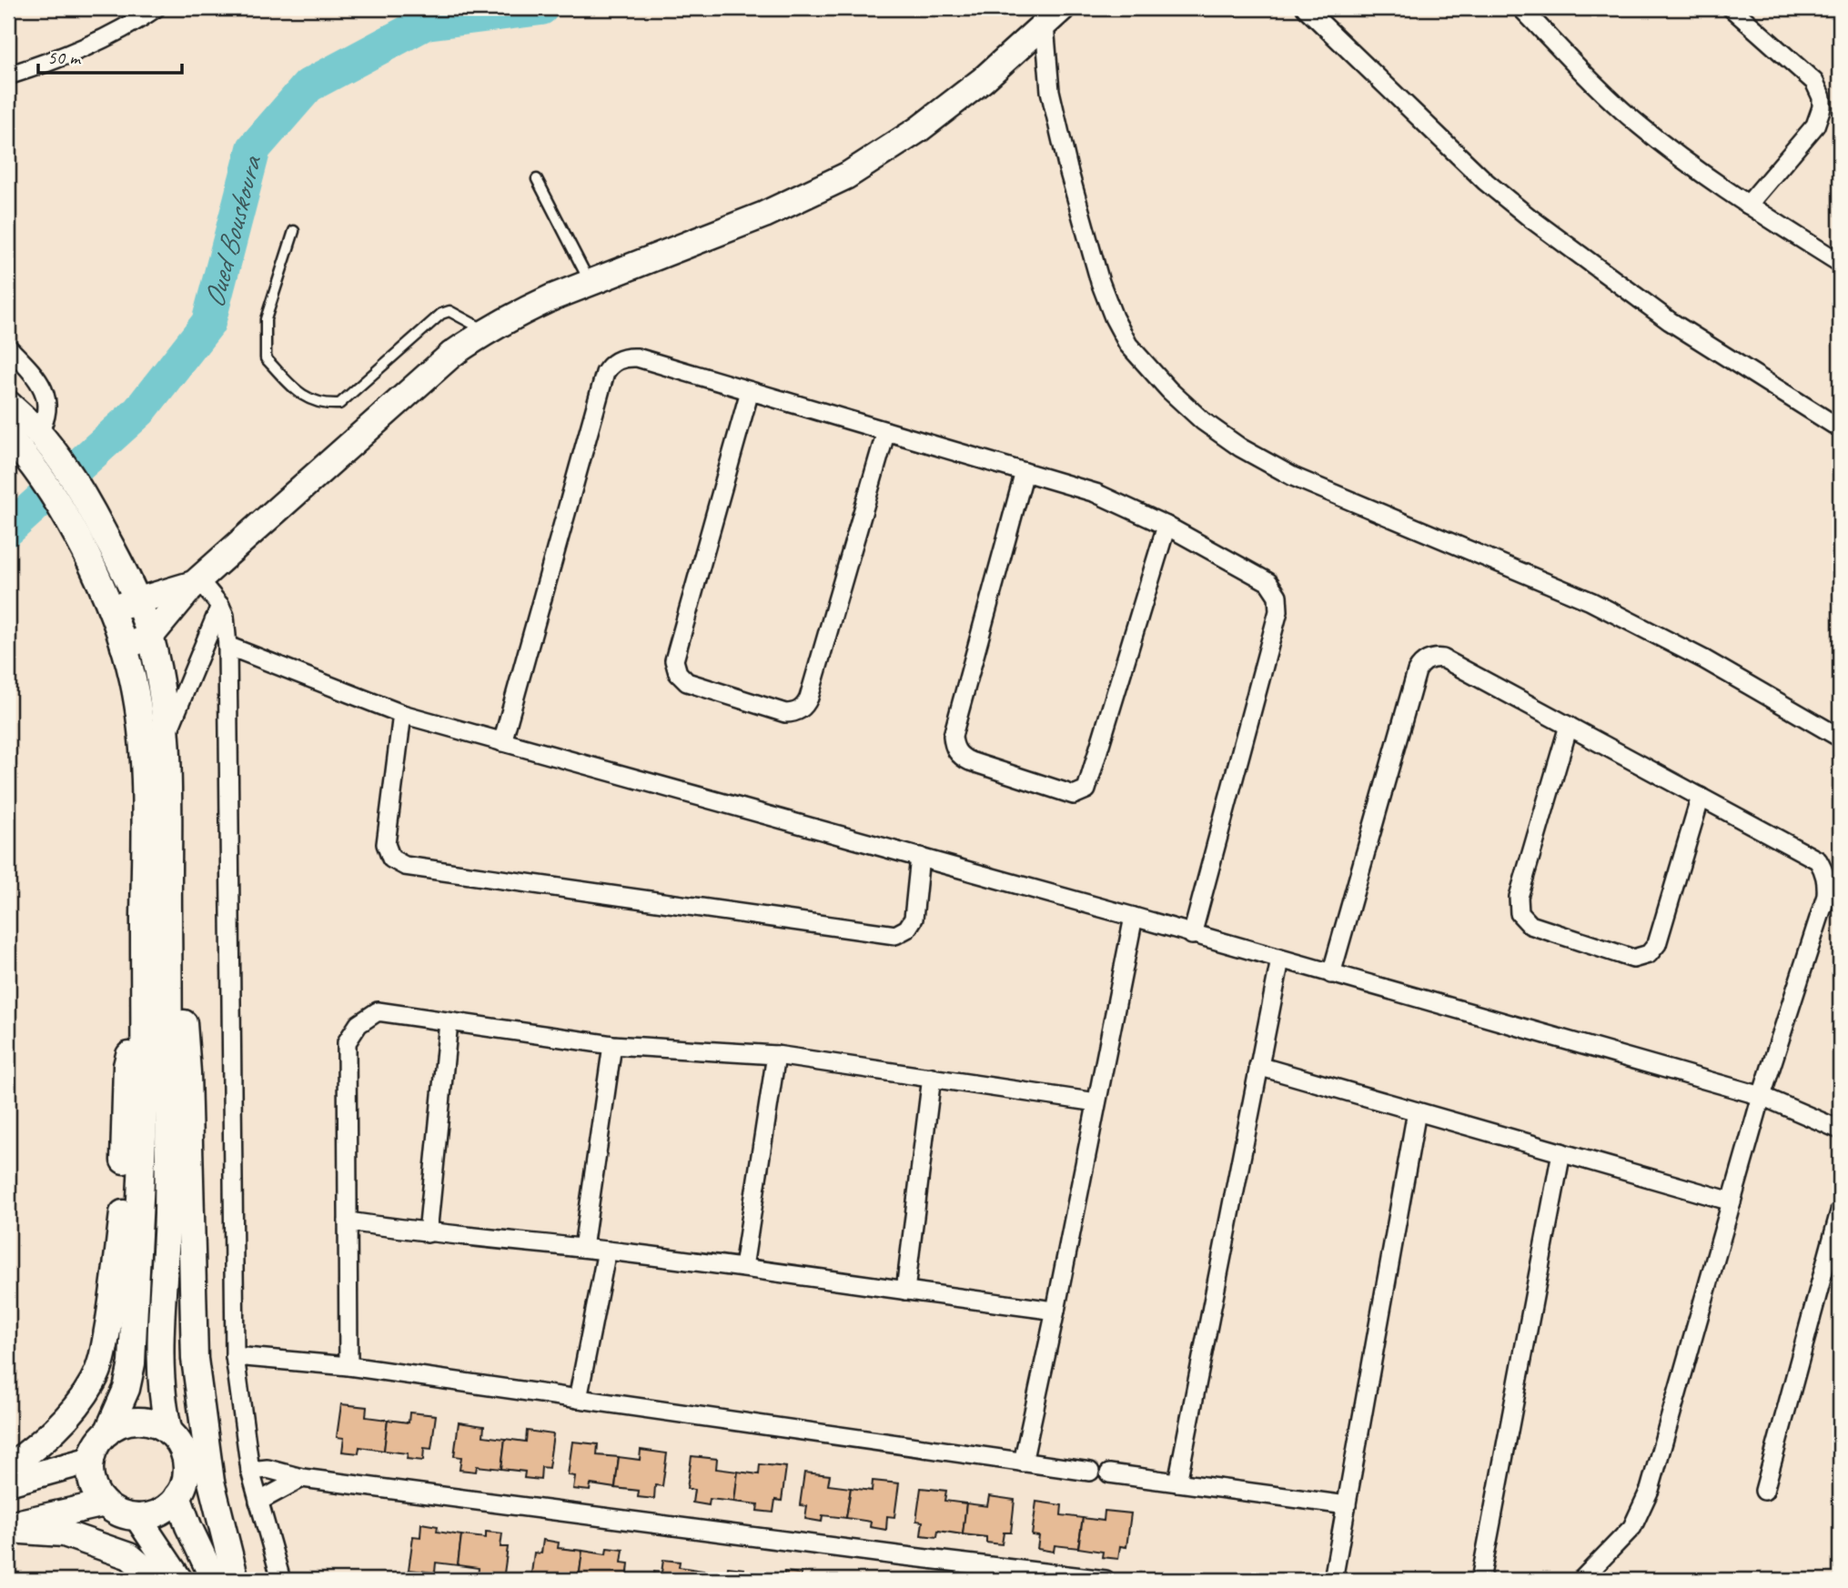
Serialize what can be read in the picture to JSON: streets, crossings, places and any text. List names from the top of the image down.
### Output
{
  "water": ["Oued Bouskoura"],
  "scale_bar": "50 m"
}
